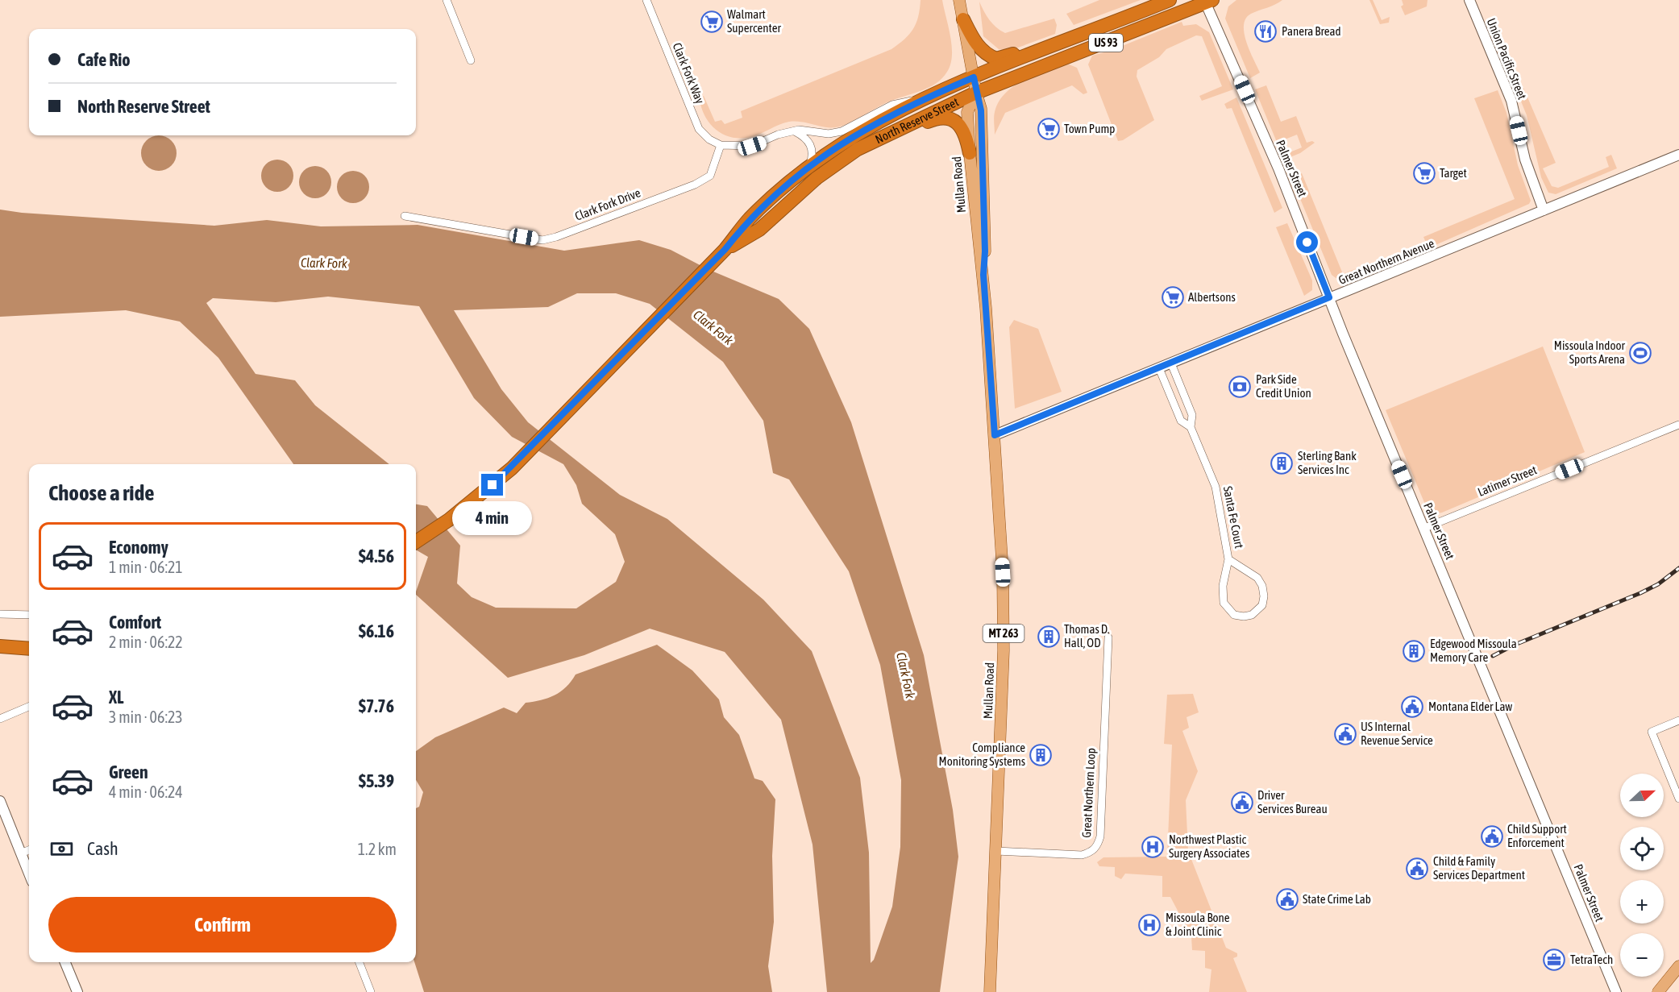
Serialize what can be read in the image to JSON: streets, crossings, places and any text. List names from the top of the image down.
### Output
{
  "streets": {
    "highway": ["US 93", "North Reserve Street"],
    "main road": ["Mullan Road", "MT 263"],
    "street": [
      "Union Pacific Street",
      "Clark Fork Way",
      "Palmer Street",
      "Clark Fork Drive",
      "Great Northern Avenue",
      "Latimer Street",
      "Santa Fe Court",
      "Great Northern Loop"
    ]
  },
  "crossings": [
    ["Union Pacific Street", "Great Northern Avenue"],
    ["Clark Fork Way", "Clark Fork Drive"],
    ["North Reserve Street", "Palmer Street"],
    ["North Reserve Street", "Mullan Road"],
    ["Palmer Street", "Great Northern Avenue"],
    ["Palmer Street", "Latimer Street"],
    ["Mullan Road", "Great Northern Avenue"],
    ["Mullan Road", "Great Northern Loop"],
    ["Great Northern Avenue", "Santa Fe Court"]
  ],
  "water": ["Clark Fork"],
  "places": {
    "supermarket": [
      "Walmart Supercenter",
      "Town Pump",
      "Target",
      "Albertsons"
    ],
    "restaurant": ["Panera Bread"],
    "sports": ["Missoula Indoor Sports Arena"],
    "bank": ["Park Side Credit Union"],
    "building": [
      "Sterling Bank Services Inc",
      "Thomas D. Hall, OD",
      "Edgewood Missoula Memory Care",
      "Compliance Monitoring Systems"
    ],
    "public building": [
      "Montana Elder Law",
      "US Internal Revenue Service",
      "Driver Services Bureau",
      "Child Support Enforcement",
      "Child & Family Services Department",
      "State Crime Lab"
    ],
    "hospital": ["Northwest Plastic Surgery Associates", "Missoula Bone & Joint Clinic"],
    "office": ["TetraTech"]
  },
  "north": "right",
  "page": {
    "banner": ["Cafe Rio", "North Reserve Street"],
    "heading": "Choose a ride",
    "bubble": "4 min",
    "list": [
      {
        "name": "Economy",
        "note": "1 min · 06:21",
        "value": "$4.56"
      },
      {
        "name": "Comfort",
        "note": "2 min · 06:22",
        "value": "$6.16"
      },
      {
        "name": "XL",
        "note": "3 min · 06:23",
        "value": "$7.76"
      },
      {
        "name": "Green",
        "note": "4 min · 06:24",
        "value": "$5.39"
      }
    ],
    "map_buttons": ["+", "−"],
    "pay": ["Cash", "1.2 km"],
    "buttons": "Confirm"
  }
}
